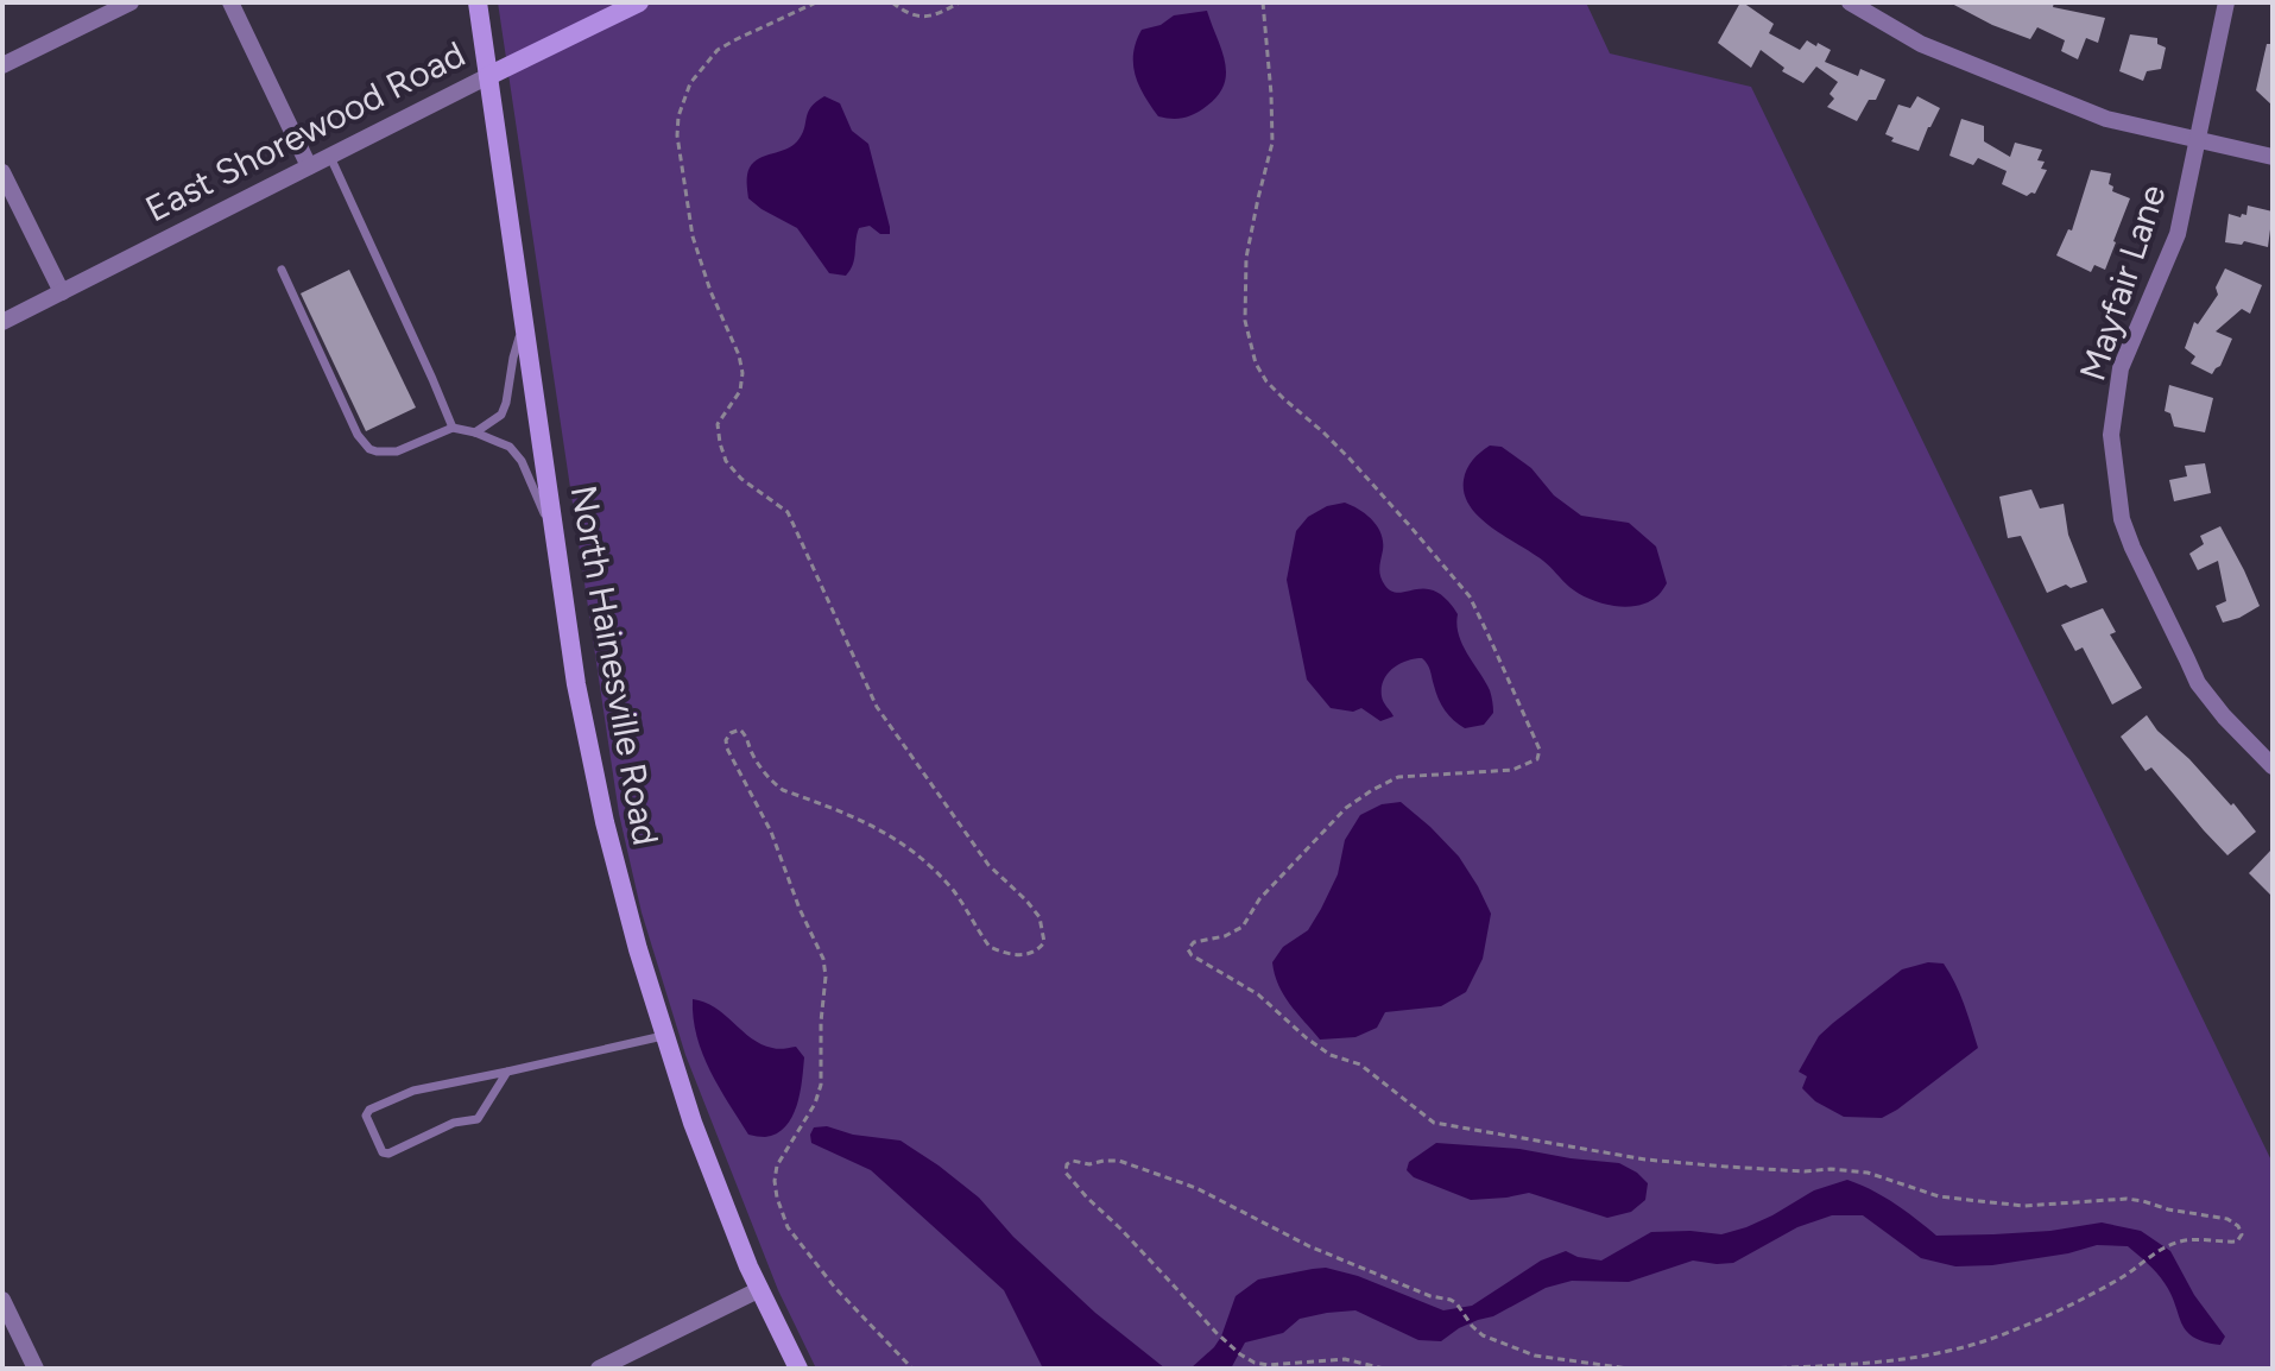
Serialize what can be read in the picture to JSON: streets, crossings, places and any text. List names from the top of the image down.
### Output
{
  "streets": {
    "main road": ["East Shorewood Road", "North Hainesville Road"],
    "street": ["Mayfair Lane"]
  },
  "crossings": [
    ["East Shorewood Road", "North Hainesville Road"]
  ]
}
